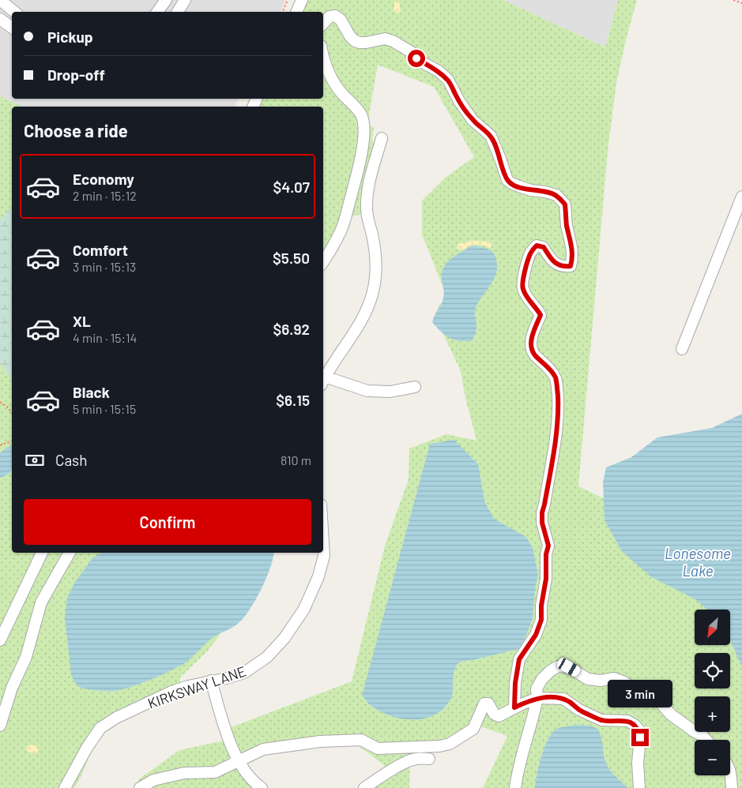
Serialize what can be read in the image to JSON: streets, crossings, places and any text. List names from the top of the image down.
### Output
{
  "streets": {
    "street": ["KIRKSWAY LANE"]
  },
  "water": ["Lonesome Lake"],
  "north": "bottom left",
  "page": {
    "banner": ["Pickup", "Drop-off"],
    "heading": "Choose a ride",
    "list": [
      {
        "name": "Economy",
        "note": "2 min · 15:12",
        "value": "$4.07"
      },
      {
        "name": "Comfort",
        "note": "3 min · 15:13",
        "value": "$5.50"
      },
      {
        "name": "XL",
        "note": "4 min · 15:14",
        "value": "$6.92"
      },
      {
        "name": "Black",
        "note": "5 min · 15:15",
        "value": "$6.15"
      }
    ],
    "pay": ["Cash", "810 m"],
    "buttons": "Confirm",
    "map_buttons": ["+", "−"],
    "bubble": "3 min"
  }
}
